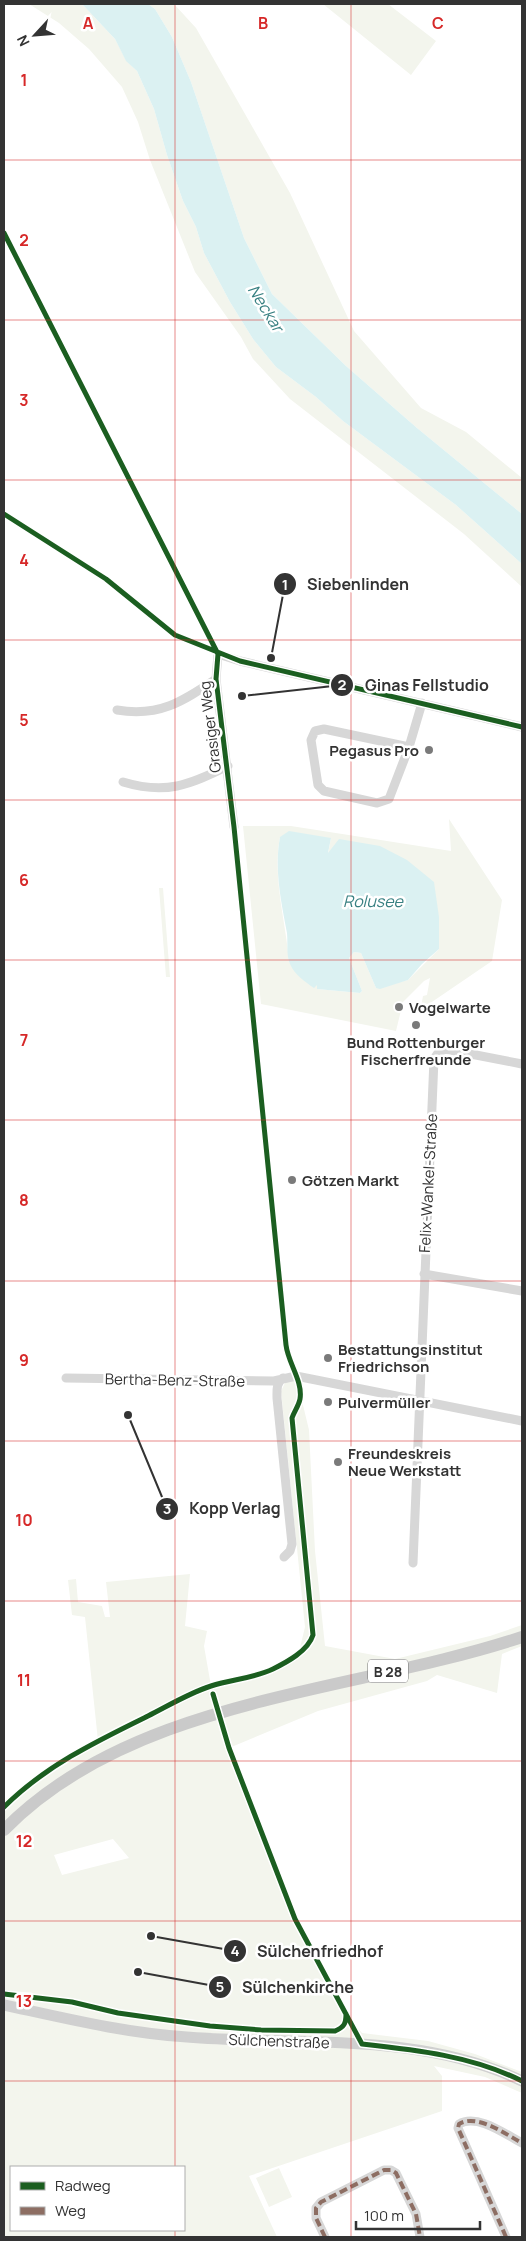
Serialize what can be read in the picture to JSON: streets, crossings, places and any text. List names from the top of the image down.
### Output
{
  "streets": {
    "main road": ["B 28", "Sülchenstraße"],
    "street": ["Grasiger Weg", "Felix-Wankel-Straße", "Bertha-Benz-Straße"]
  },
  "crossings": [
    ["Felix-Wankel-Straße", "Bertha-Benz-Straße"]
  ],
  "water": ["Neckar", "Rolusee"],
  "places": [
    "Siebenlinden",
    "Ginas Fellstudio",
    "Pegasus Pro",
    "Vogelwarte",
    "Bund Rottenburger Fischerfreunde",
    "Götzen Markt",
    "Bestattungsinstitut Friedrichson",
    "Pulvermüller",
    "Kopp Verlag",
    "Freundeskreis Neue Werkstatt",
    "Sülchenfriedhof",
    "Sülchenkirche"
  ],
  "legend": ["Radweg", "Weg"],
  "scale_bar": "100 m",
  "north": "bottom left",
  "grid": {
    "columns": ["A", "B", "C"],
    "rows": [
      "1",
      "2",
      "3",
      "4",
      "5",
      "6",
      "7",
      "8",
      "9",
      "10",
      "11",
      "12",
      "13"
    ]
  }
}
